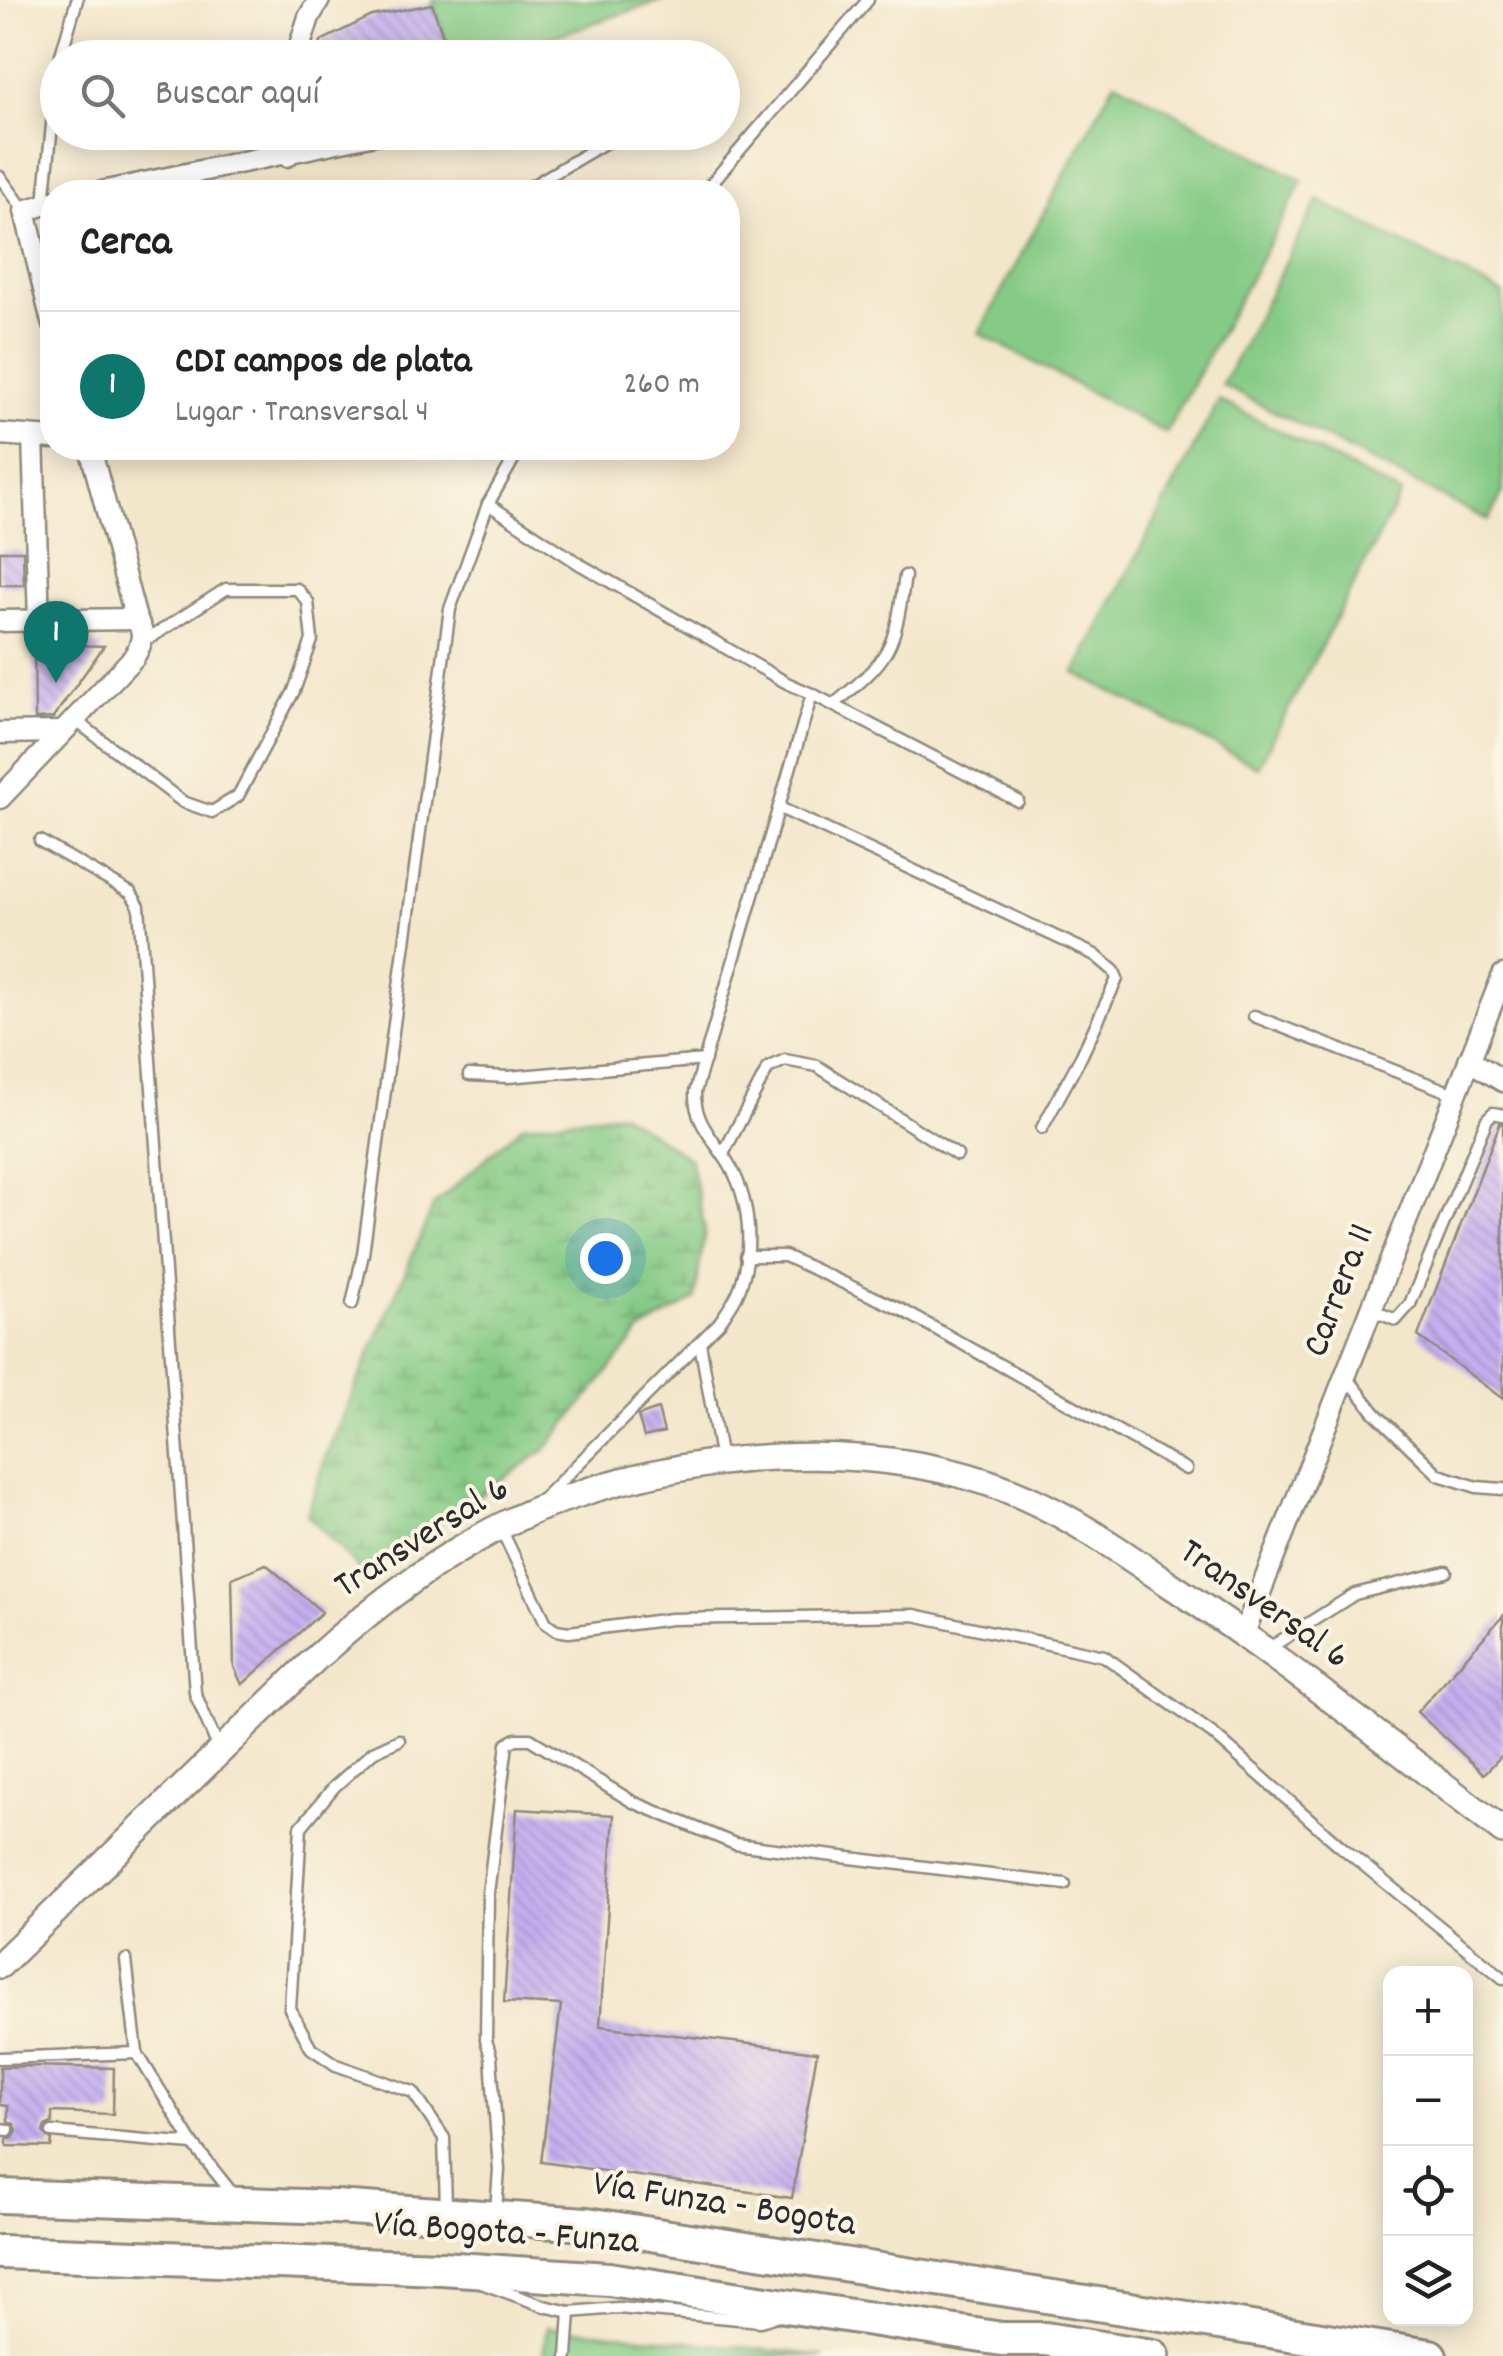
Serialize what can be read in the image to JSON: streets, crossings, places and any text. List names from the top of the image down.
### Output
{
  "streets": {
    "main road": ["Vía Funza - Bogota", "Vía Bogota - Funza"],
    "street": ["Carrera 11", "Transversal 6"]
  },
  "crossings": [
    ["Carrera 11", "Transversal 6"]
  ],
  "page": {
    "search": "Buscar aquí",
    "heading": "Cerca",
    "list": [
      {
        "mark": "1",
        "name": "CDI campos de plata",
        "note": "Lugar · Transversal 4",
        "value": "260 m"
      }
    ],
    "pins": "1",
    "map_buttons": ["+", "−"]
  }
}
